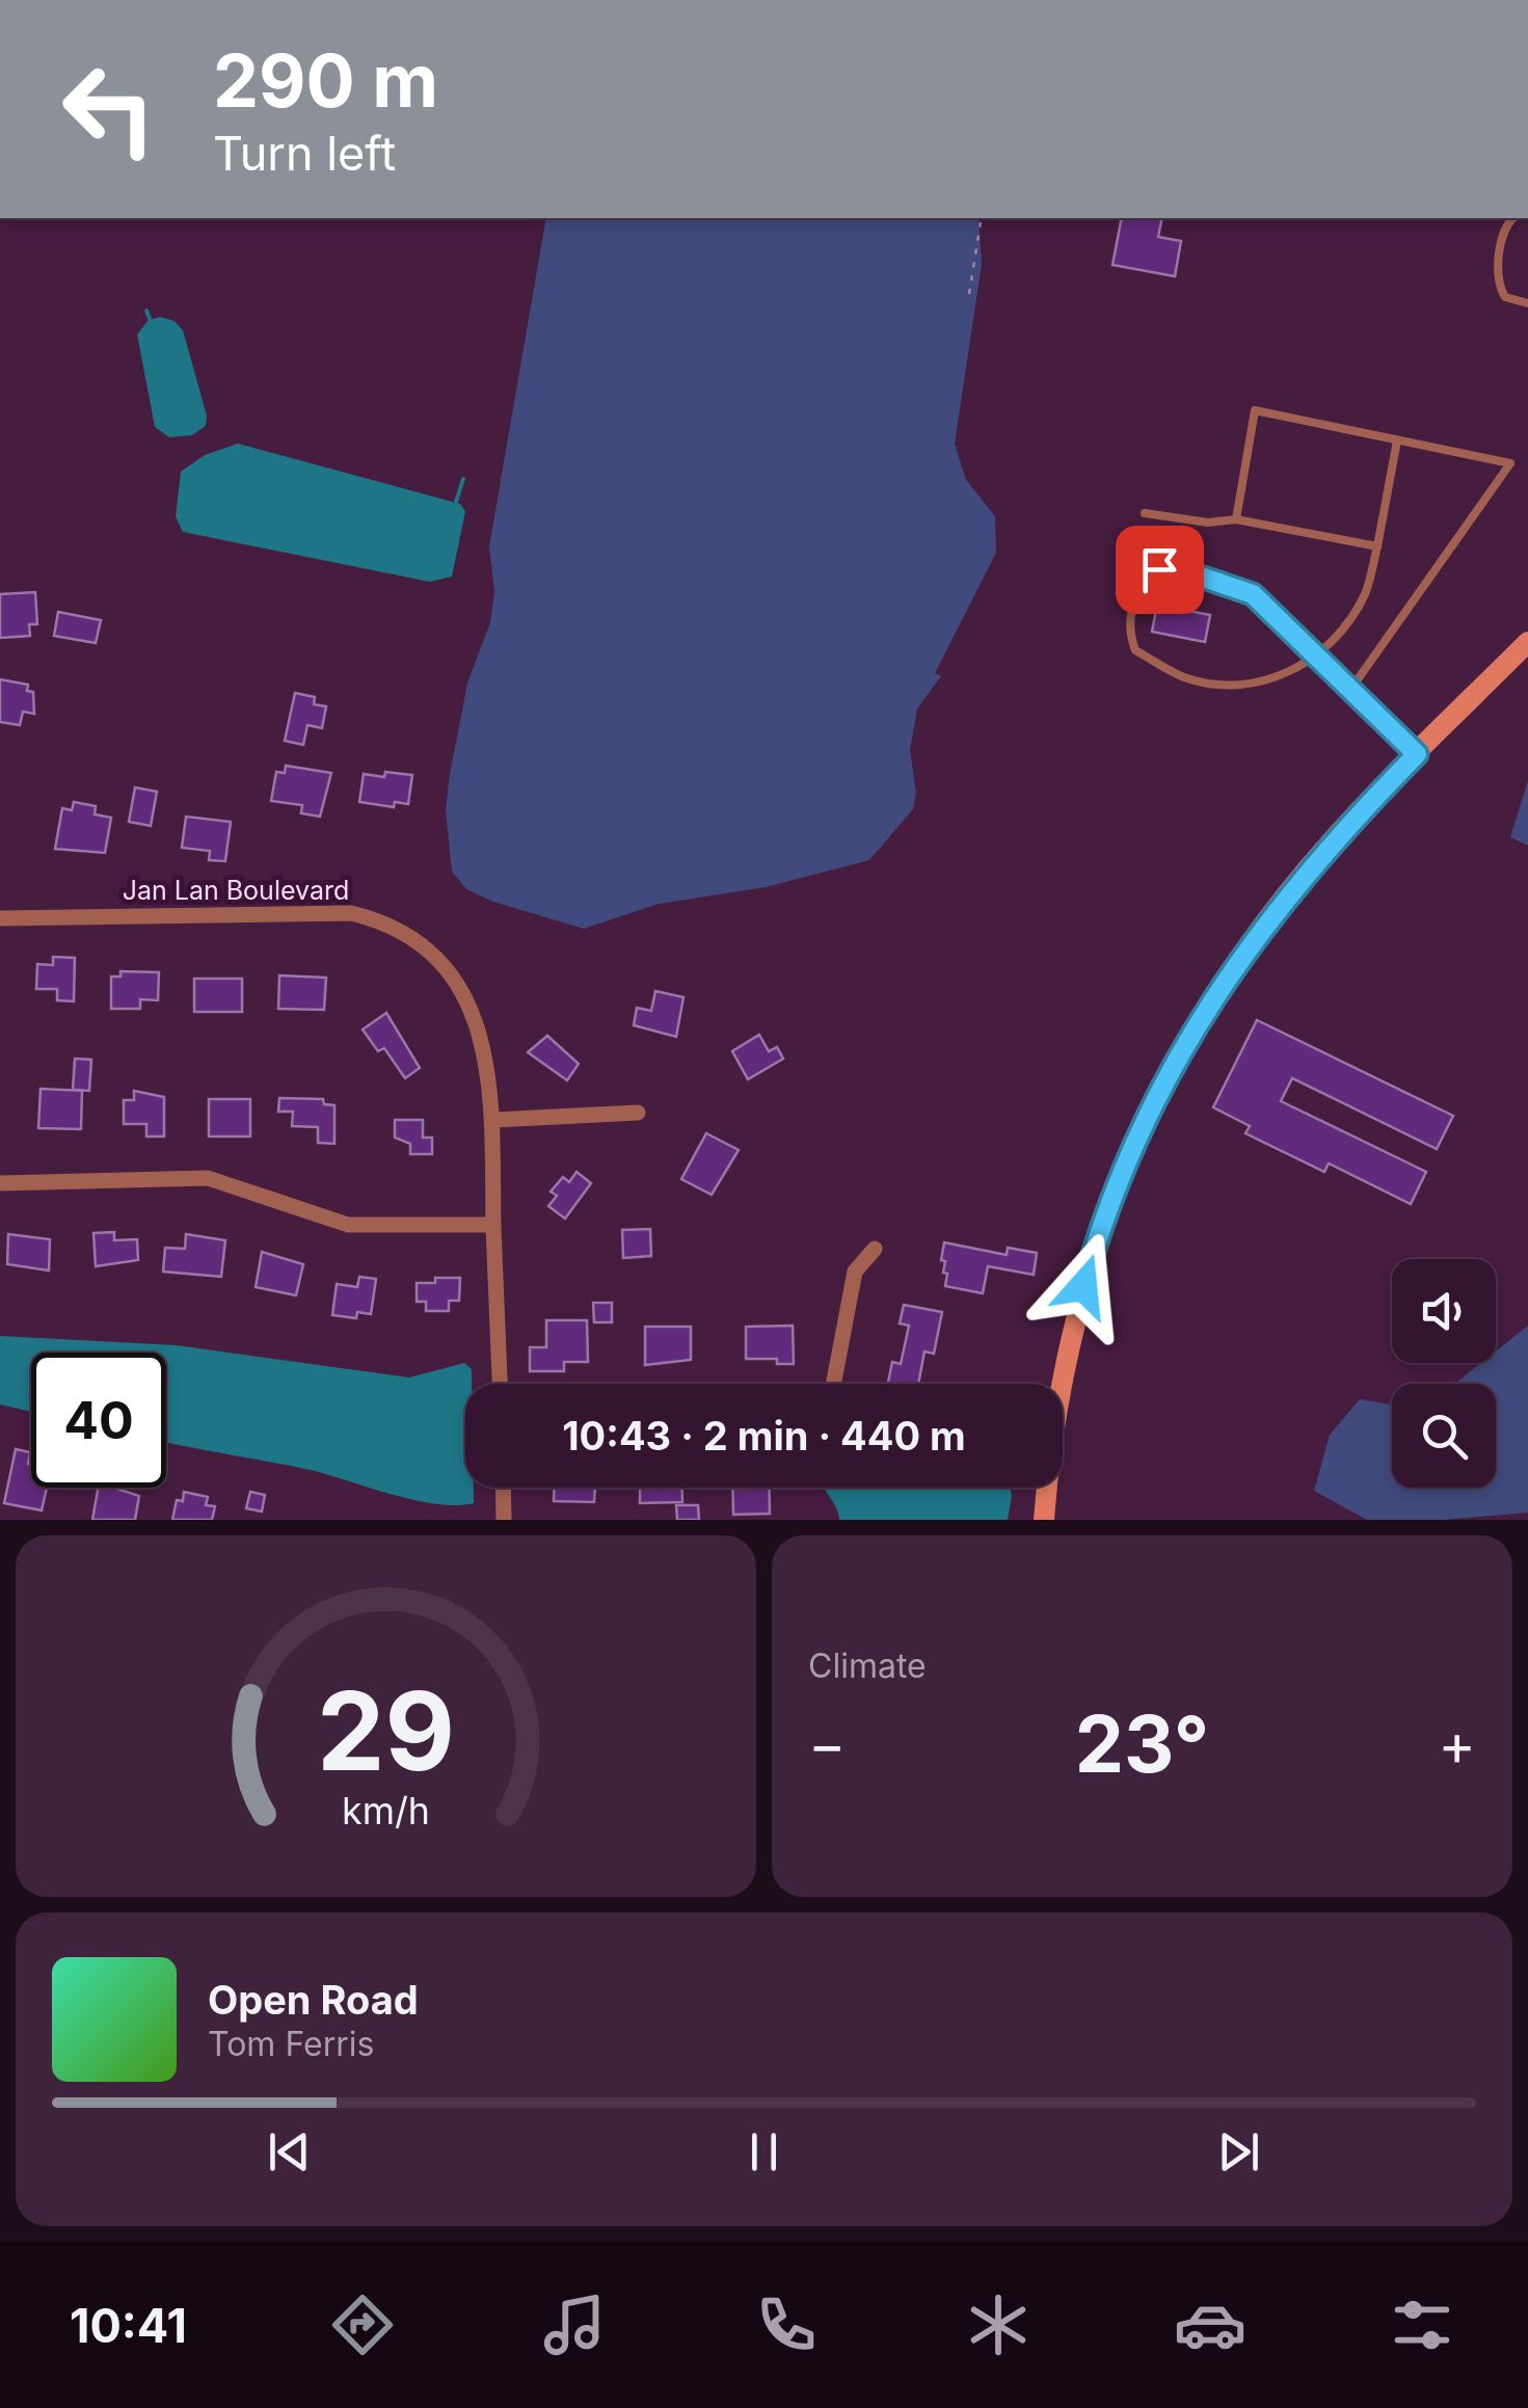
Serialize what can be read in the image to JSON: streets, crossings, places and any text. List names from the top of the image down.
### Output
{
  "streets": {
    "street": ["Jan Lan Boulevard"]
  },
  "page": {
    "turn": ["290 m", "Turn left"],
    "limit": "40",
    "trip": "10:43 · 2 min · 440 m",
    "tile": "Climate",
    "heat": ["−", "23°", "+"],
    "song": ["Open Road", "Tom Ferris"],
    "tabs": "10:41",
    "gauge": ["29", "km/h"]
  }
}
